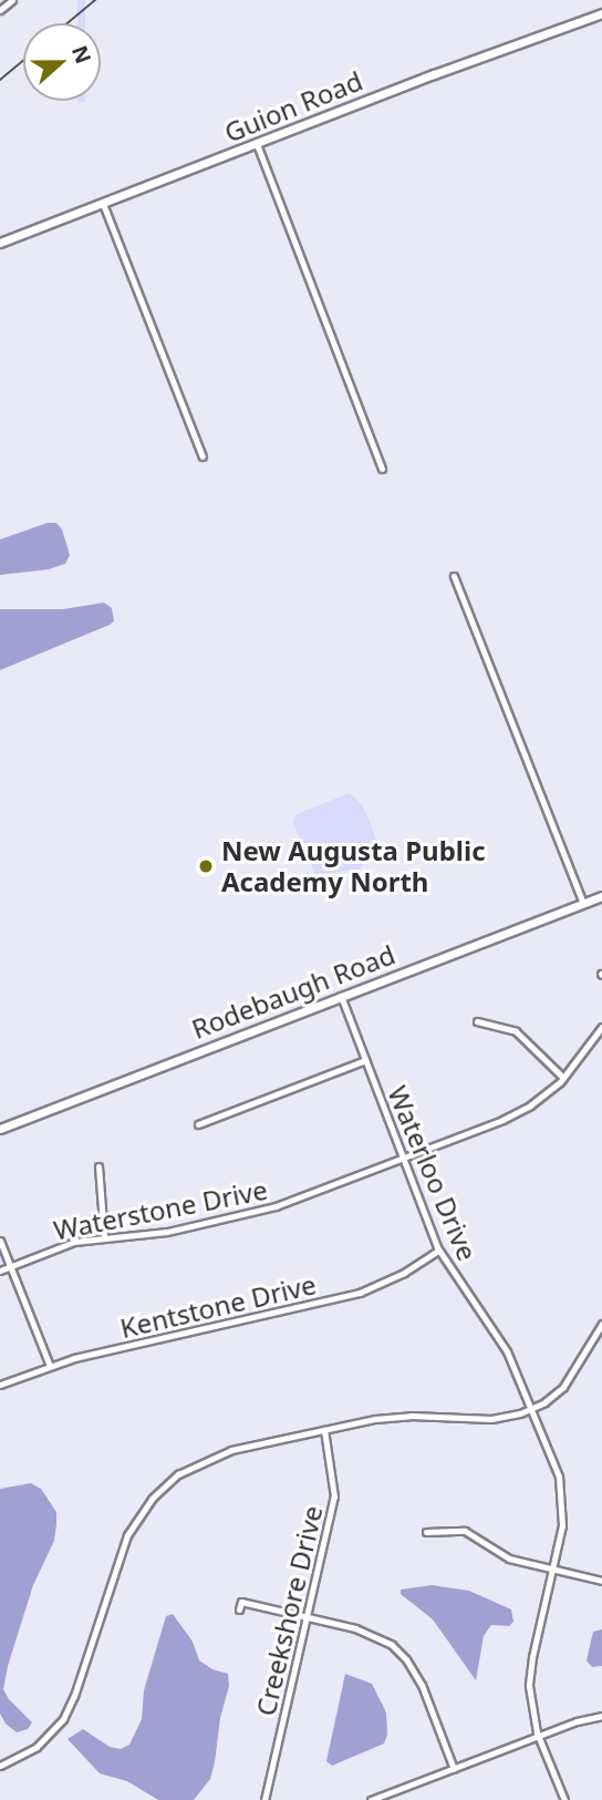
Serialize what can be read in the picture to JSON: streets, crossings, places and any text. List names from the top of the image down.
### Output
{
  "streets": {
    "street": [
      "Guion Road",
      "Rodebaugh Road",
      "Waterloo Drive",
      "Waterstone Drive",
      "Kentstone Drive",
      "Creekshore Drive"
    ]
  },
  "crossings": [
    ["Rodebaugh Road", "Waterloo Drive"],
    ["Waterloo Drive", "Waterstone Drive"],
    ["Waterloo Drive", "Kentstone Drive"]
  ],
  "places": ["New Augusta Public Academy North"],
  "north": "right"
}
